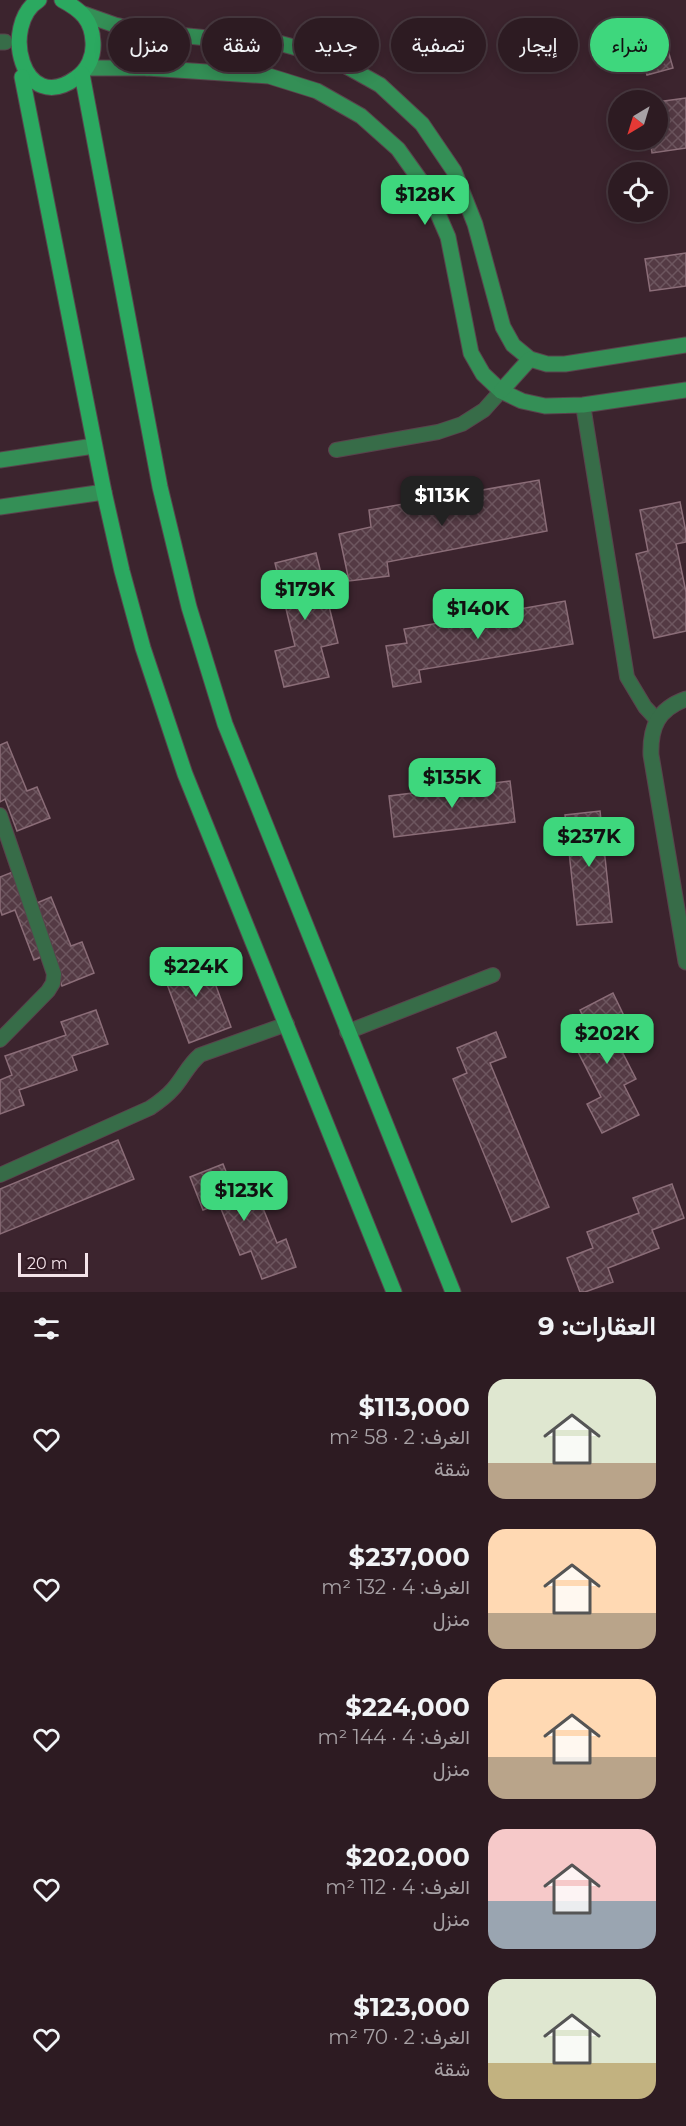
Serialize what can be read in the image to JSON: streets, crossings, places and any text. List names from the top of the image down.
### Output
{
  "scale_bar": "20 m",
  "north": "bottom left",
  "page": {
    "chip": [
      "شراء",
      "إيجار",
      "تصفية",
      "جديد",
      "شقة",
      "منزل"
    ],
    "price": [
      "$128K",
      "$113K",
      "$179K",
      "$140K",
      "$135K",
      "$237K",
      "$224K",
      "$202K",
      "$123K"
    ],
    "scale": "20 m",
    "heading": "العقارات: 9",
    "list": [
      {
        "name": "$113,000",
        "note": "الغرف: 2 · 58 m² · شقة"
      },
      {
        "name": "$237,000",
        "note": "الغرف: 4 · 132 m² · منزل"
      },
      {
        "name": "$224,000",
        "note": "الغرف: 4 · 144 m² · منزل"
      },
      {
        "name": "$202,000",
        "note": "الغرف: 4 · 112 m² · منزل"
      },
      {
        "name": "$123,000",
        "note": "الغرف: 2 · 70 m² · شقة"
      }
    ]
  }
}
